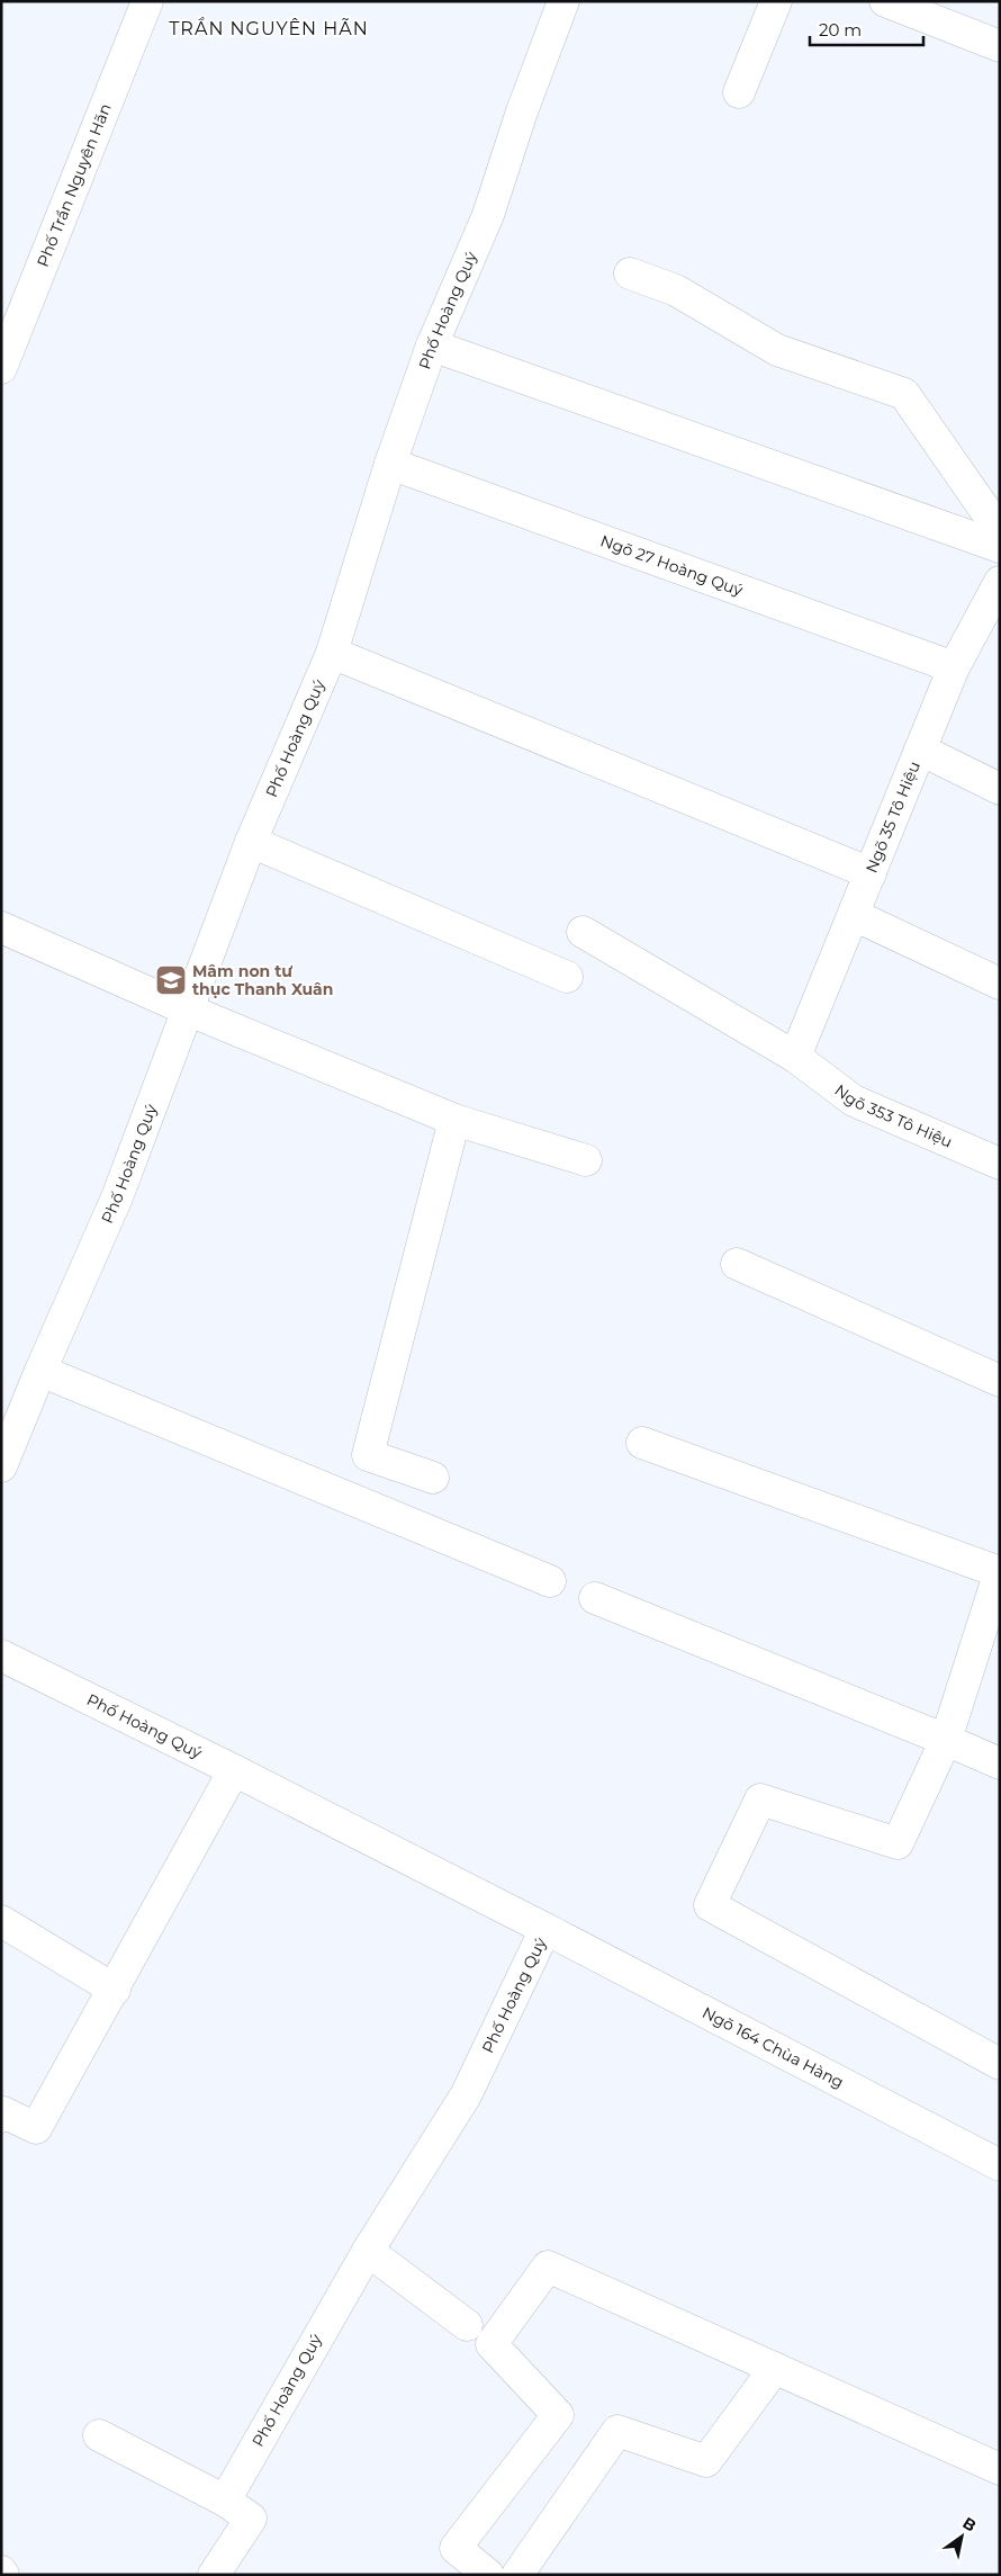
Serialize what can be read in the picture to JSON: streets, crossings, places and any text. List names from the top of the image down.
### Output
{
  "streets": {
    "street": [
      "Phố Trần Nguyên Hãn",
      "Phố Hoàng Quý",
      "Ngõ 27 Hoàng Quý",
      "Ngõ 35 Tô Hiệu",
      "Ngõ 353 Tô Hiệu",
      "Ngõ 164 Chùa Hàng"
    ]
  },
  "crossings": [
    ["Phố Hoàng Quý", "Ngõ 27 Hoàng Quý"],
    ["Phố Hoàng Quý", "Ngõ 164 Chùa Hàng"],
    ["Ngõ 27 Hoàng Quý", "Ngõ 35 Tô Hiệu"],
    ["Ngõ 35 Tô Hiệu", "Ngõ 353 Tô Hiệu"]
  ],
  "districts": ["TRẦN NGUYÊN HÃN"],
  "places": {
    "school or university": ["Mâm non tư thục Thanh Xuân"]
  },
  "scale_bar": "20 m",
  "north": "top right"
}
